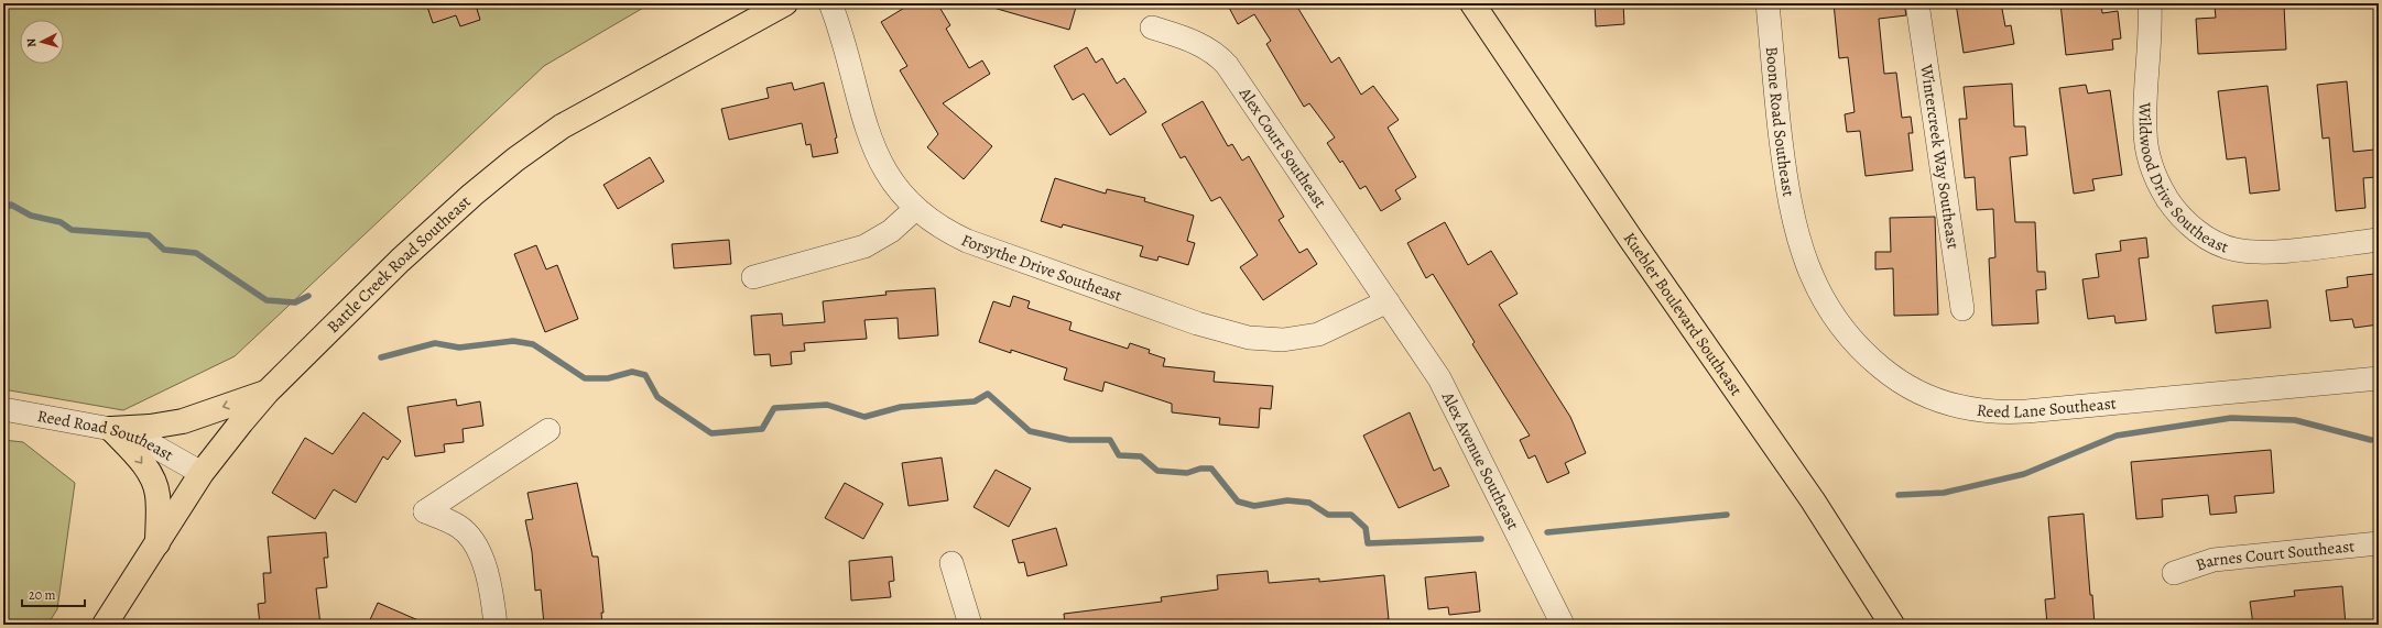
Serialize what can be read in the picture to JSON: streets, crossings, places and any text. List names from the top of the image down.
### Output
{
  "streets": {
    "main road": ["Battle Creek Road Southeast", "Kuebler Boulevard Southeast"],
    "street": [
      "Boone Road Southeast",
      "Alex Court Southeast",
      "Wintercreek Way Southeast",
      "Wildwood Drive Southeast",
      "Forsythe Drive Southeast",
      "Reed Lane Southeast",
      "Reed Road Southeast",
      "Alex Avenue Southeast",
      "Barnes Court Southeast"
    ]
  },
  "crossings": [
    ["Boone Road Southeast", "Reed Lane Southeast"],
    ["Alex Court Southeast", "Forsythe Drive Southeast"],
    ["Alex Court Southeast", "Alex Avenue Southeast"],
    ["Battle Creek Road Southeast", "Reed Road Southeast"],
    ["Forsythe Drive Southeast", "Alex Avenue Southeast"]
  ],
  "scale_bar": "20 m",
  "north": "left"
}
